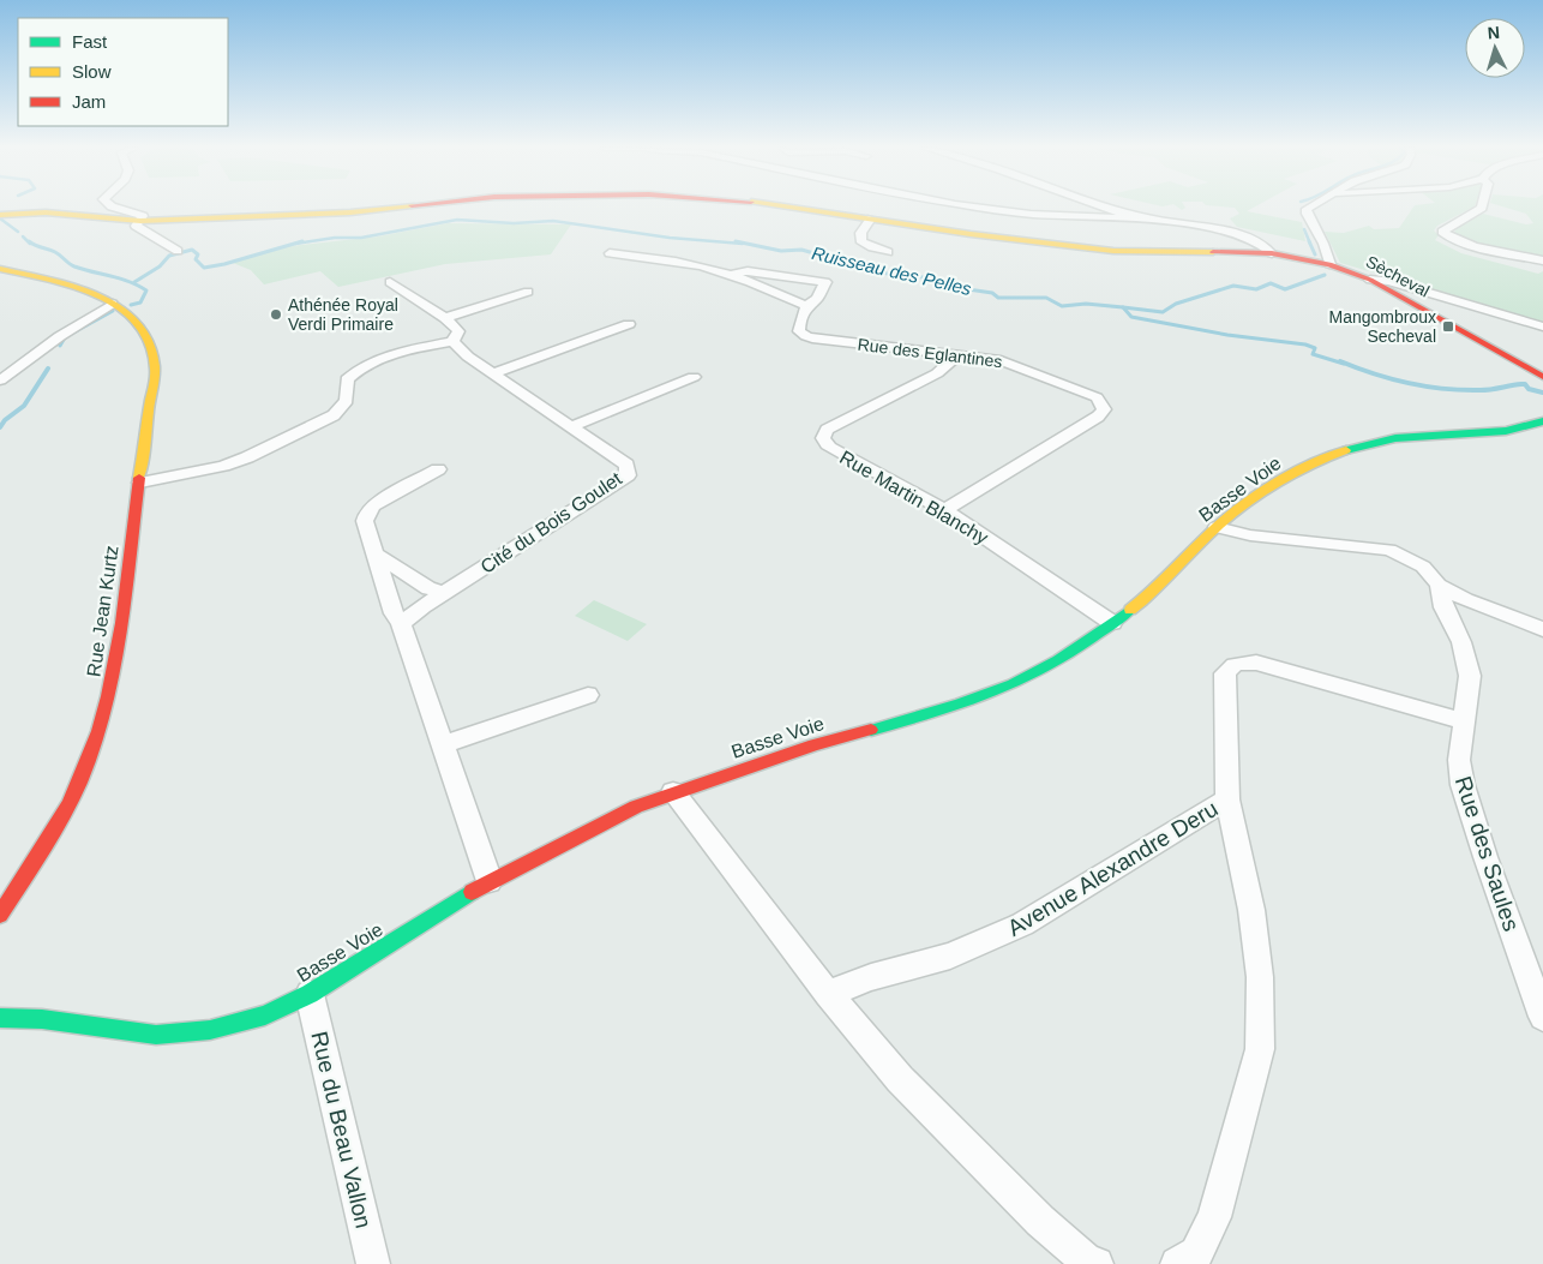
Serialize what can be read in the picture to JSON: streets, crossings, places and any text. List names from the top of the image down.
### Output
{
  "streets": {
    "main road": ["Sècheval", "Basse Voie", "Rue Jean Kurtz"],
    "street": [
      "Rue des Eglantines",
      "Rue Martin Blanchy",
      "Cité du Bois Goulet",
      "Rue des Saules",
      "Avenue Alexandre Deru",
      "Rue du Beau Vallon"
    ]
  },
  "crossings": [
    ["Rue des Eglantines", "Rue Martin Blanchy"],
    ["Basse Voie", "Rue Martin Blanchy"],
    ["Basse Voie", "Rue du Beau Vallon"],
    ["Rue des Saules", "Avenue Alexandre Deru"]
  ],
  "water": ["Ruisseau des Pelles"],
  "places": {
    "other": ["Athénée Royal Verdi Primaire"],
    "transit": ["Mangombroux Secheval"]
  },
  "legend": ["Fast", "Slow", "Jam"],
  "north": "top"
}
